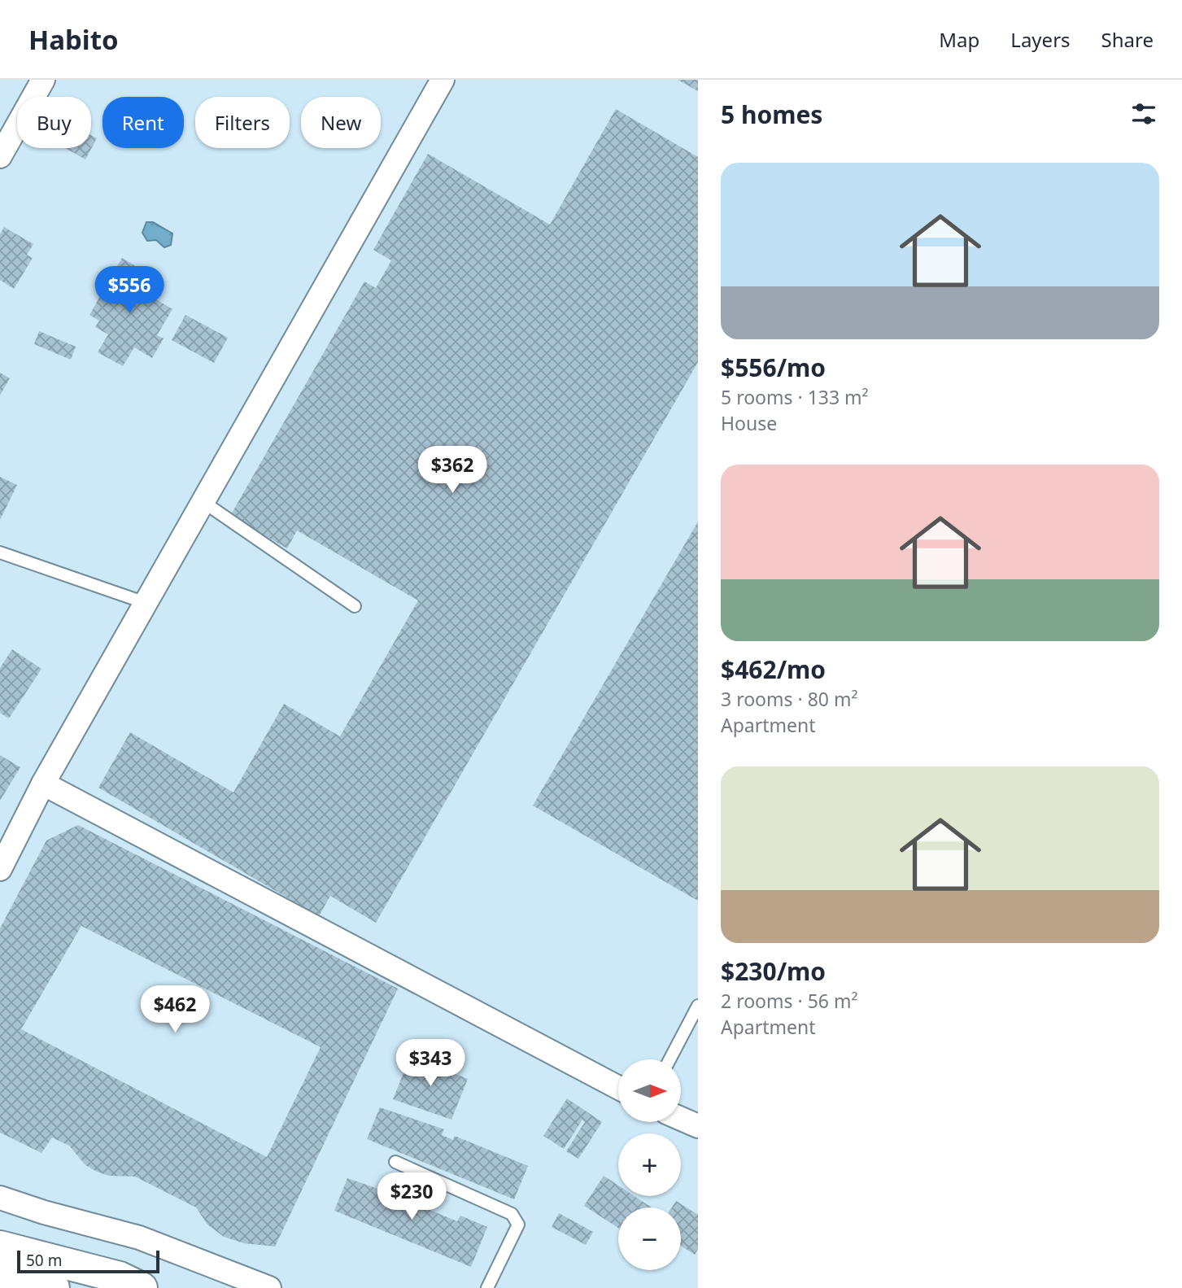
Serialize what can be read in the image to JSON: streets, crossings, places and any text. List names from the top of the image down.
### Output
{
  "scale_bar": "50 m",
  "north": "right",
  "page": {
    "header": "Habito",
    "nav": ["Map", "Layers", "Share"],
    "heading": "5 homes",
    "chip": [
      "Buy",
      "Rent",
      "Filters",
      "New"
    ],
    "list": [
      {
        "name": "$556/mo",
        "note": "5 rooms · 133 m² · House"
      },
      {
        "name": "$462/mo",
        "note": "3 rooms · 80 m² · Apartment"
      },
      {
        "name": "$230/mo",
        "note": "2 rooms · 56 m² · Apartment"
      }
    ],
    "price": [
      "$556",
      "$362",
      "$462",
      "$343",
      "$230"
    ],
    "map_buttons": ["+", "−"],
    "scale": "50 m"
  }
}
